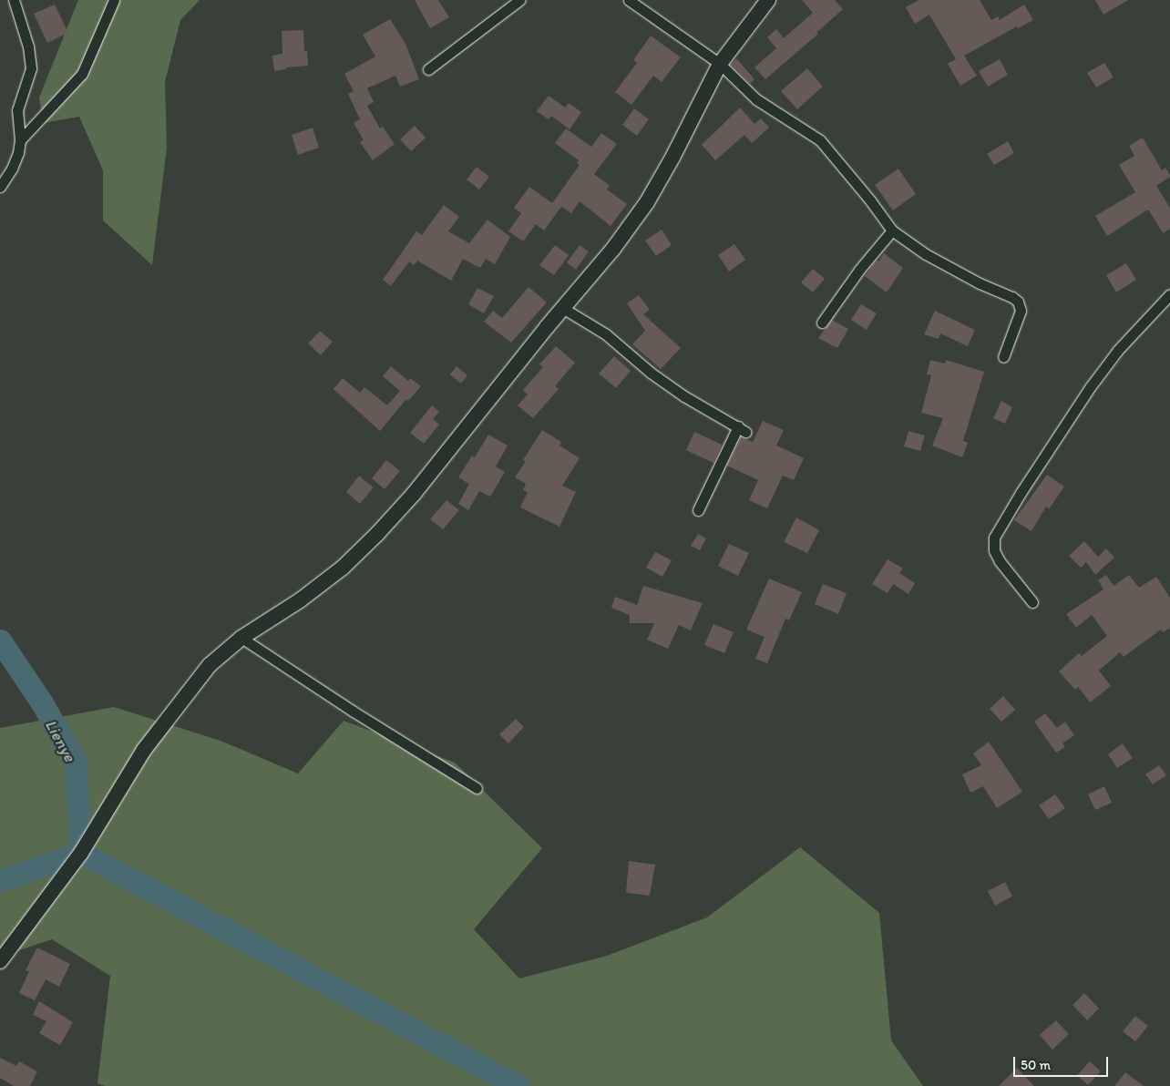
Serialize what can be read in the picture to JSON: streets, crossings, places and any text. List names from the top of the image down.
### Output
{
  "water": ["Lienye"],
  "scale_bar": "50 m"
}
